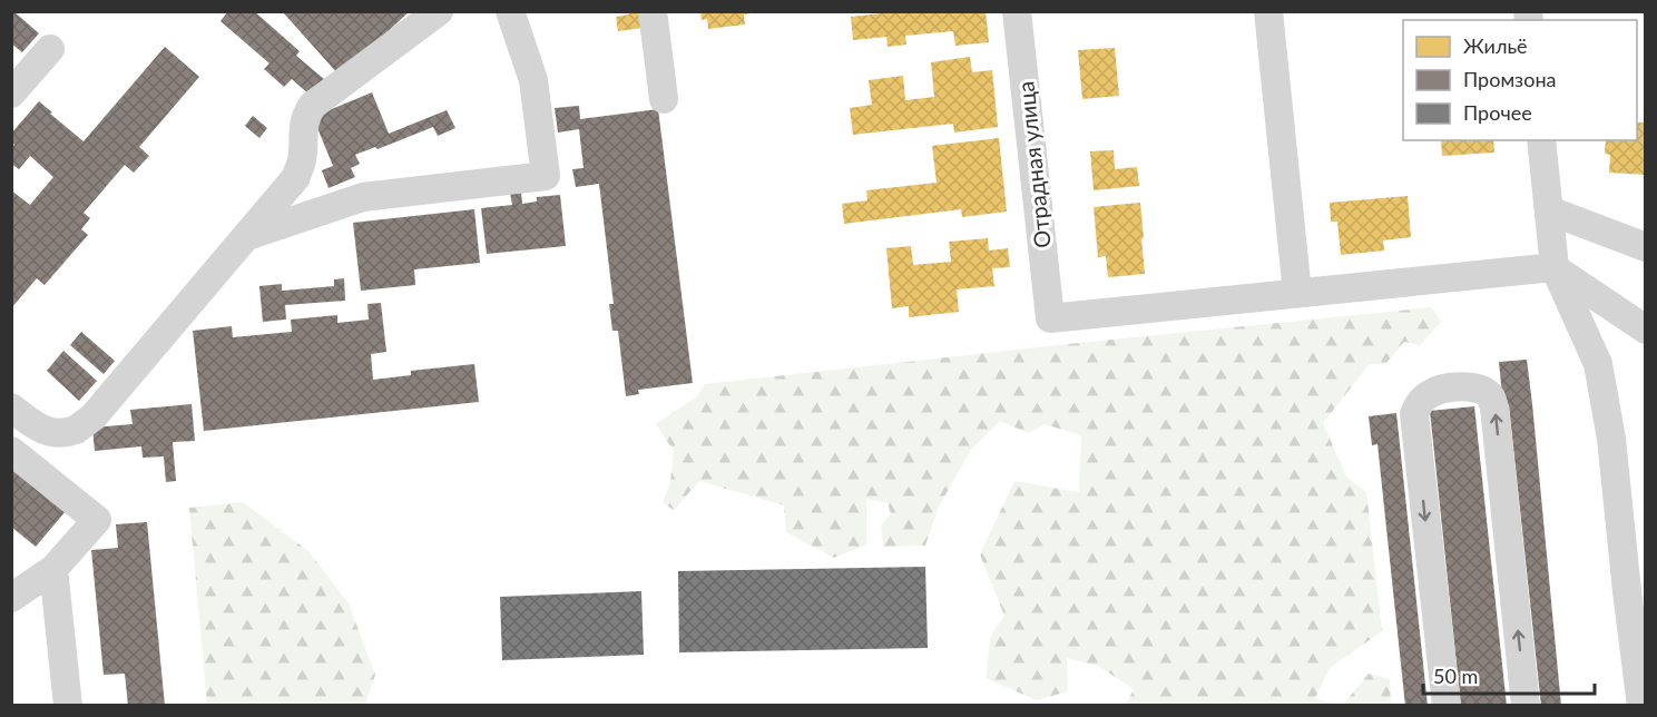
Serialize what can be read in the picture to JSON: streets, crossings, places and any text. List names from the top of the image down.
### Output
{
  "streets": {
    "street": ["Отрадная улица"]
  },
  "legend": ["Жильё", "Промзона", "Прочее"],
  "scale_bar": "50 m"
}
